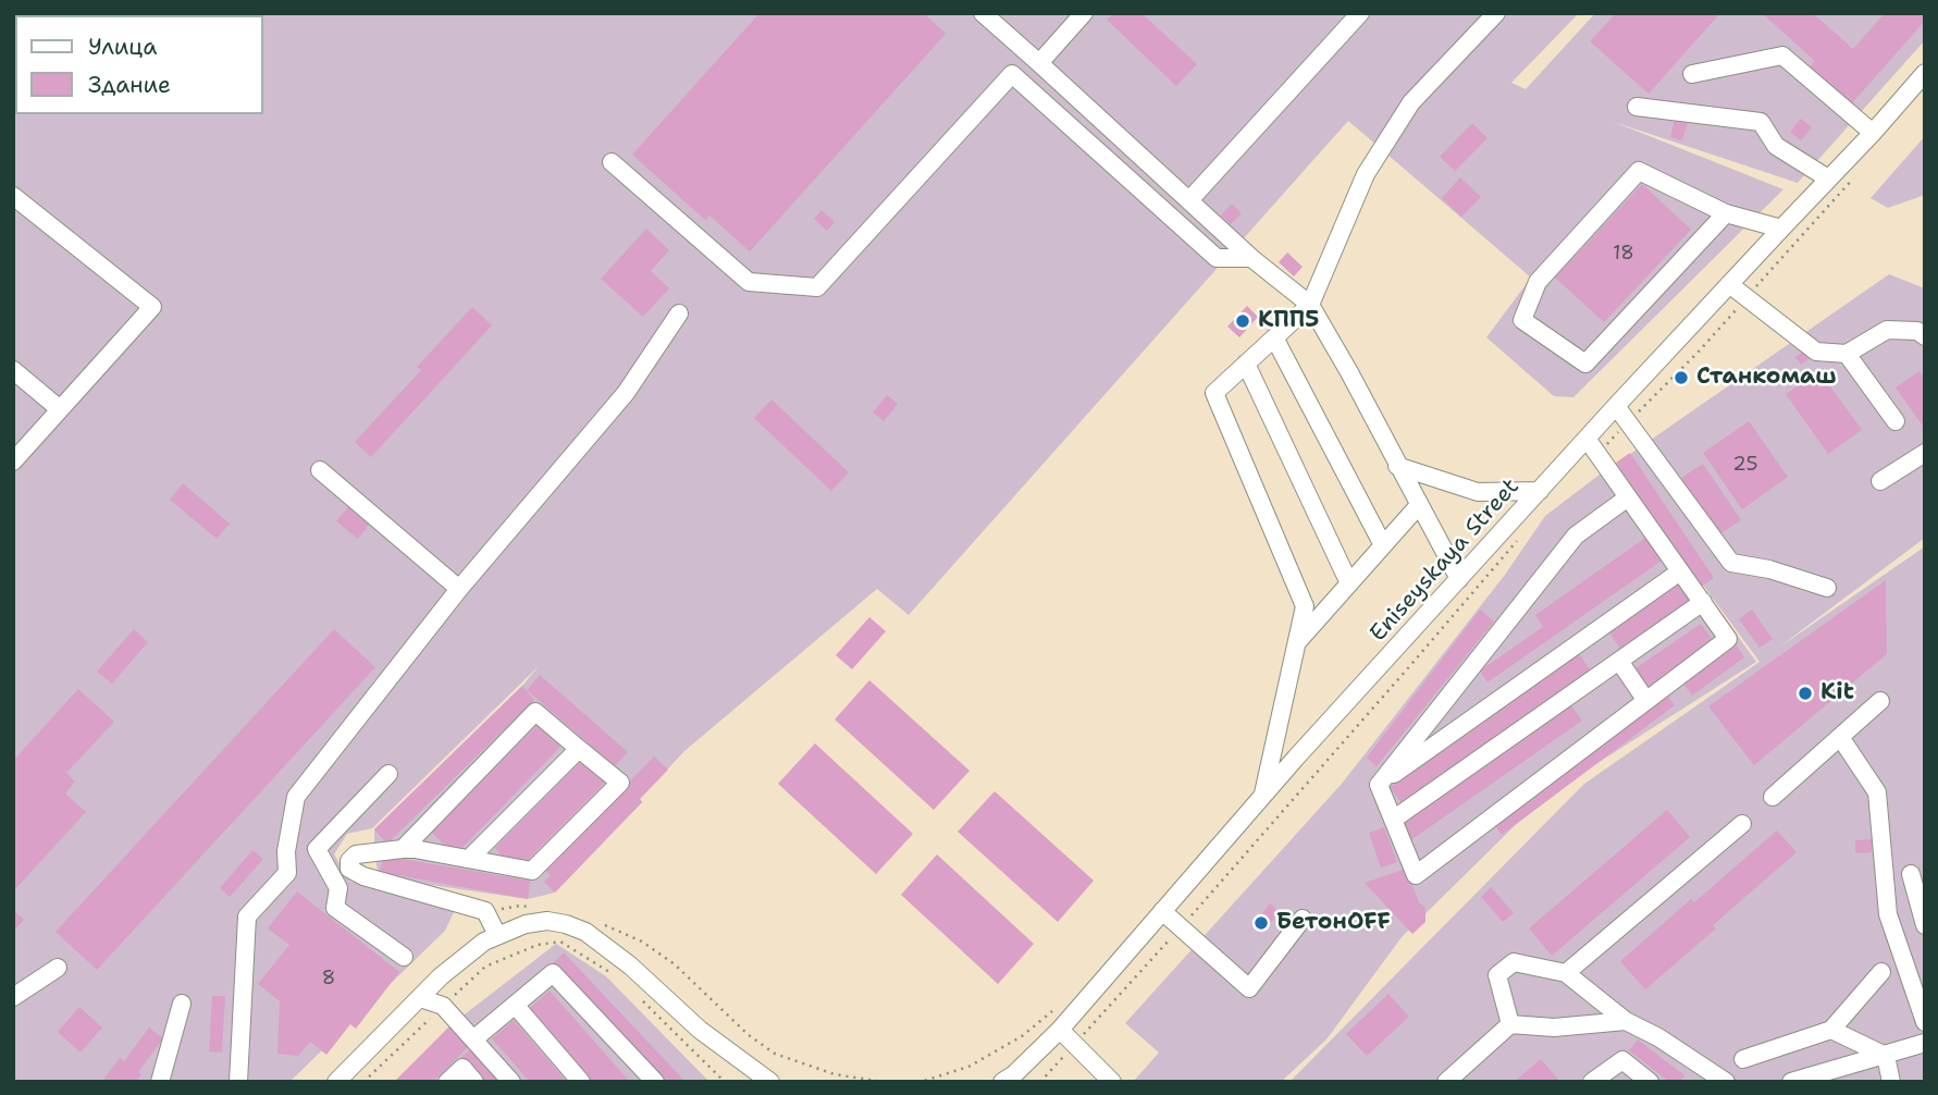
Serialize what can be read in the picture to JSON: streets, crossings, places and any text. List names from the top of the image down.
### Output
{
  "streets": {
    "street": ["Eniseyskaya Street"]
  },
  "places": [
    "КПП5",
    "Станкомаш",
    "Kit",
    "БетонOFF"
  ],
  "house_numbers": ["18", "25", "8"],
  "legend": ["Улица", "Здание"]
}
